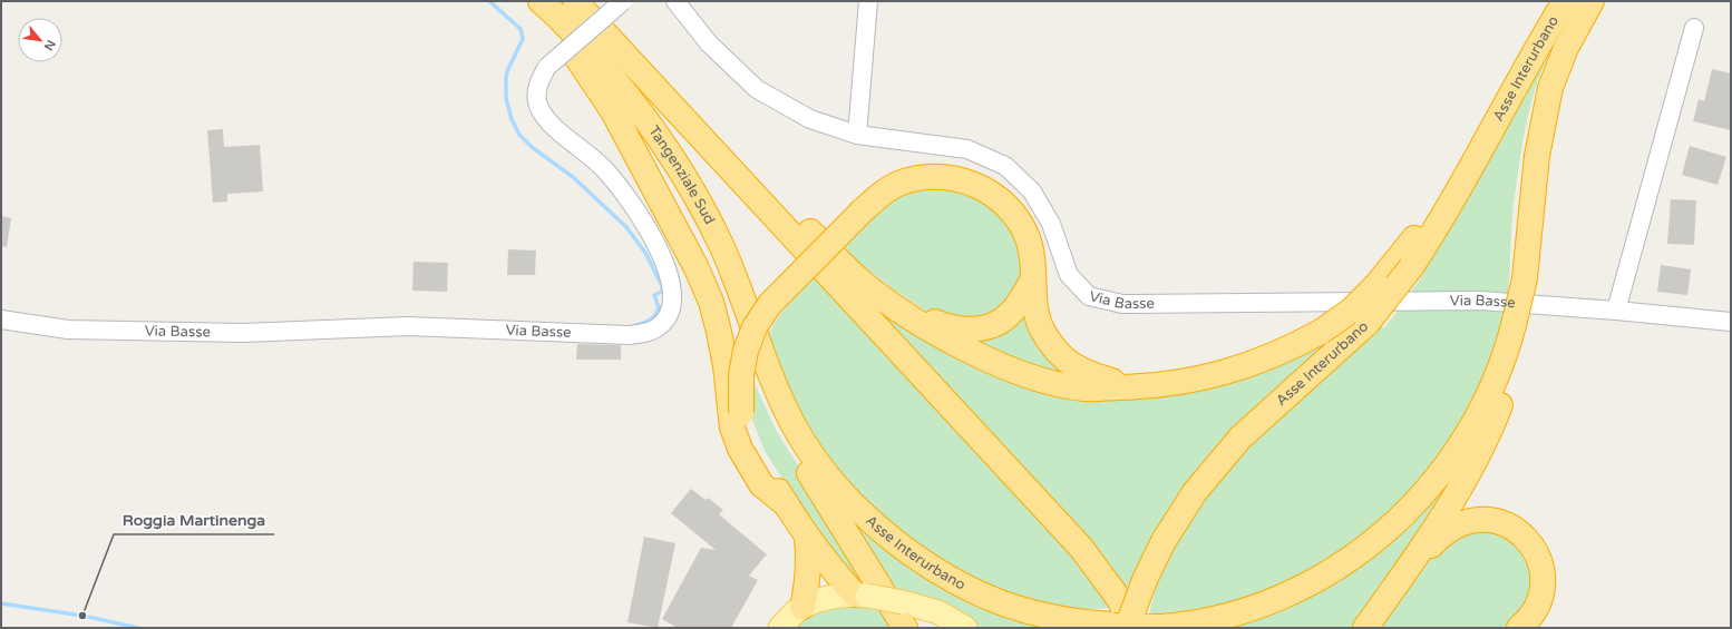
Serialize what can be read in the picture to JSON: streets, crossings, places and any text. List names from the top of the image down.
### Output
{
  "streets": {
    "highway": ["Asse Interurbano", "Tangenziale Sud"],
    "street": ["Via Basse"]
  },
  "crossings": [
    ["Asse Interurbano", "Tangenziale Sud"]
  ],
  "places": ["Roggia Martinenga"],
  "north": "bottom right"
}
